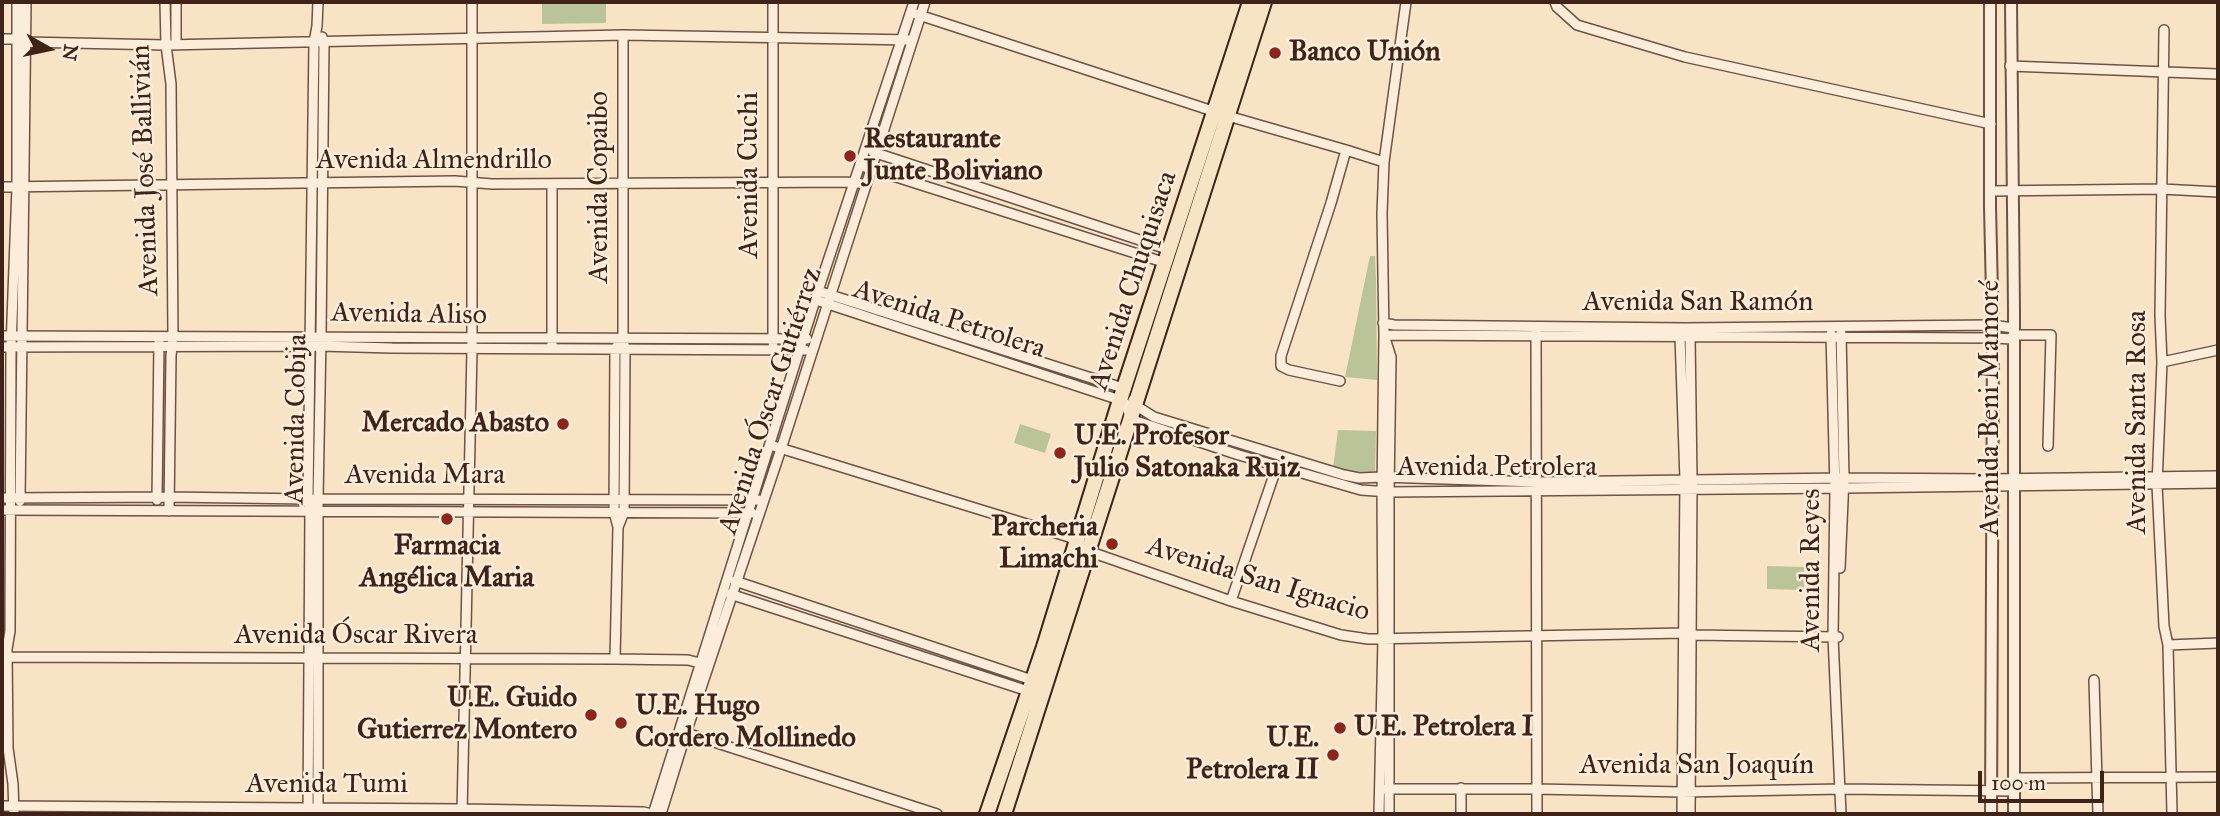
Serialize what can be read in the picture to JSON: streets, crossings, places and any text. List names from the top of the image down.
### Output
{
  "streets": {
    "main road": ["Avenida Chuquisaca"],
    "street": [
      "Avenida Almendrillo",
      "Avenida José Ballivián",
      "Avenida Cuchi",
      "Avenida Copaibo",
      "Avenida San Ramón",
      "Avenida Aliso",
      "Avenida Petrolera",
      "Avenida Óscar Gutiérrez",
      "Avenida Beni Mamoré",
      "Avenida Cobija",
      "Avenida Santa Rosa",
      "Avenida Mara",
      "Avenida Reyes",
      "Avenida San Ignacio",
      "Avenida Óscar Rivera",
      "Avenida San Joaquín",
      "Avenida Tumi"
    ]
  },
  "crossings": [
    ["Avenida Almendrillo", "Avenida José Ballivián"],
    ["Avenida Almendrillo", "Avenida Cuchi"],
    ["Avenida Almendrillo", "Avenida Copaibo"],
    ["Avenida Almendrillo", "Avenida Óscar Gutiérrez"],
    ["Avenida Almendrillo", "Avenida Cobija"],
    ["Avenida José Ballivián", "Avenida Aliso"],
    ["Avenida José Ballivián", "Avenida Mara"],
    ["Avenida Cuchi", "Avenida Aliso"],
    ["Avenida Copaibo", "Avenida Aliso"],
    ["Avenida Chuquisaca", "Avenida Petrolera"],
    ["Avenida Chuquisaca", "Avenida San Ignacio"],
    ["Avenida San Ramón", "Avenida Beni Mamoré"],
    ["Avenida San Ramón", "Avenida Reyes"],
    ["Avenida Aliso", "Avenida Óscar Gutiérrez"],
    ["Avenida Aliso", "Avenida Cobija"],
    ["Avenida Petrolera", "Avenida Óscar Gutiérrez"],
    ["Avenida Petrolera", "Avenida Beni Mamoré"],
    ["Avenida Petrolera", "Avenida Santa Rosa"],
    ["Avenida Petrolera", "Avenida Reyes"],
    ["Avenida Óscar Gutiérrez", "Avenida Mara"],
    ["Avenida Óscar Gutiérrez", "Avenida San Ignacio"],
    ["Avenida Óscar Gutiérrez", "Avenida Óscar Rivera"],
    ["Avenida Óscar Gutiérrez", "Avenida Tumi"],
    ["Avenida Beni Mamoré", "Avenida San Joaquín"],
    ["Avenida Cobija", "Avenida Mara"],
    ["Avenida Cobija", "Avenida Óscar Rivera"],
    ["Avenida Cobija", "Avenida Tumi"],
    ["Avenida Reyes", "Avenida San Ignacio"],
    ["Avenida Reyes", "Avenida San Joaquín"]
  ],
  "places": [
    "Banco Unión",
    "Restaurante Junte Boliviano",
    "Mercado Abasto",
    "U.E. Profesor Julio Satonaka Ruiz",
    "Farmacia Angélica Maria",
    "Parcheria Limachi",
    "U.E. Guido Gutierrez Montero",
    "U.E. Hugo Cordero Mollinedo",
    "U.E. Petrolera I",
    "U.E. Petrolera II"
  ],
  "scale_bar": "100 m",
  "north": "right"
}
